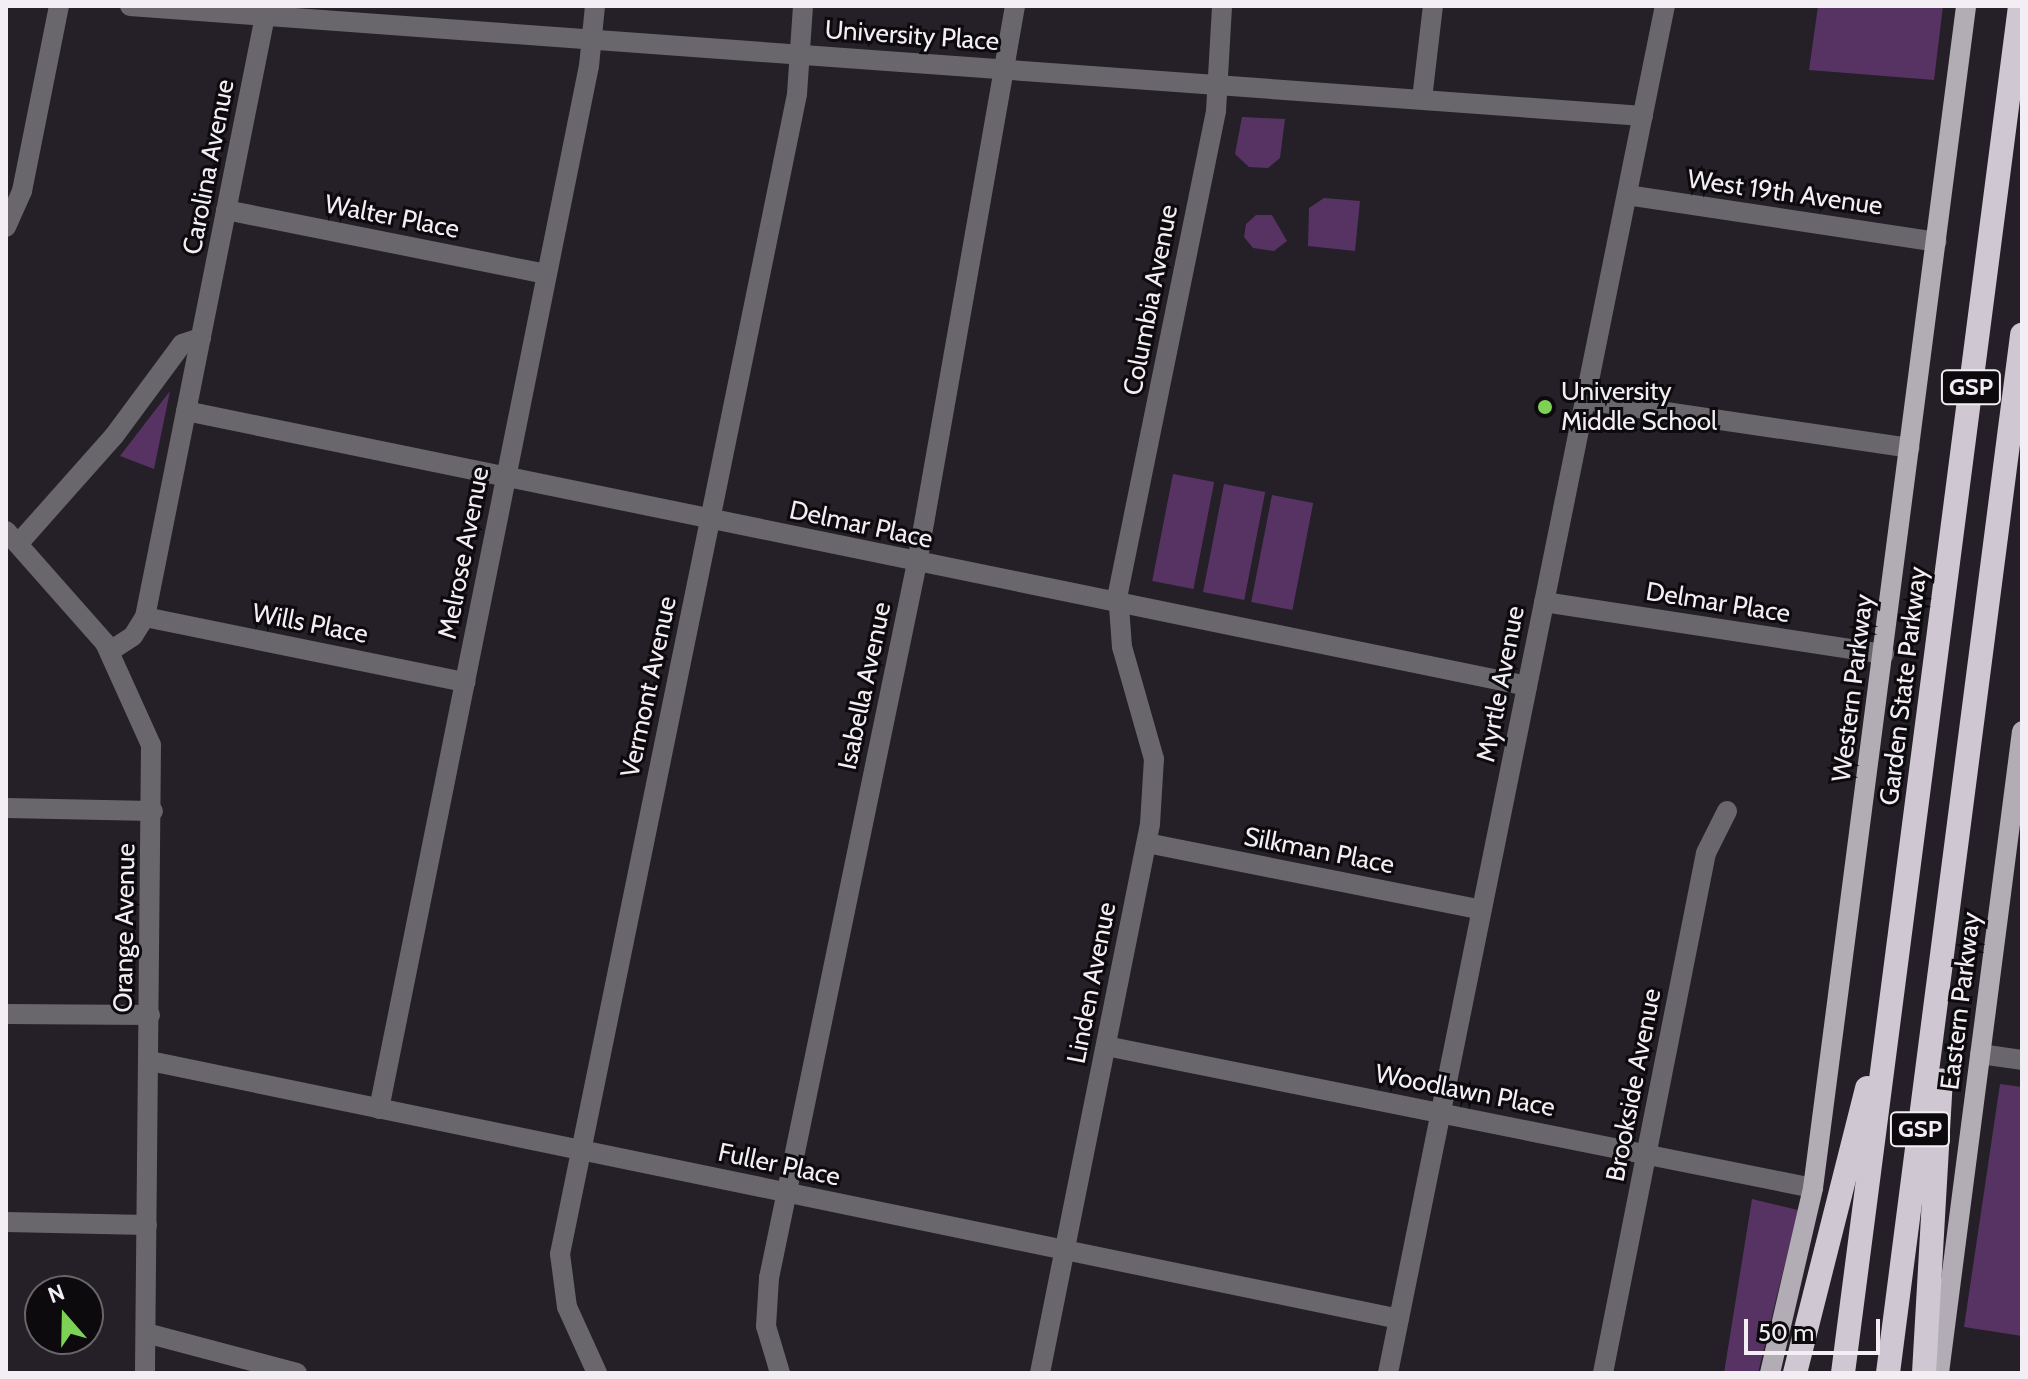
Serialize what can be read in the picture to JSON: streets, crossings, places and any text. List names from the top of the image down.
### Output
{
  "streets": {
    "highway": ["GSP", "Garden State Parkway"],
    "main road": ["Western Parkway", "Eastern Parkway"],
    "street": [
      "University Place",
      "Carolina Avenue",
      "West 19th Avenue",
      "Walter Place",
      "Columbia Avenue",
      "Delmar Place",
      "Melrose Avenue",
      "Wills Place",
      "Myrtle Avenue",
      "Isabella Avenue",
      "Vermont Avenue",
      "Silkman Place",
      "Orange Avenue",
      "Linden Avenue",
      "Brookside Avenue",
      "Woodlawn Place",
      "Fuller Place"
    ]
  },
  "crossings": [
    ["University Place", "Carolina Avenue"],
    ["University Place", "Columbia Avenue"],
    ["University Place", "Melrose Avenue"],
    ["University Place", "Myrtle Avenue"],
    ["University Place", "Isabella Avenue"],
    ["University Place", "Vermont Avenue"],
    ["Carolina Avenue", "Walter Place"],
    ["Carolina Avenue", "Delmar Place"],
    ["Carolina Avenue", "Wills Place"],
    ["West 19th Avenue", "Myrtle Avenue"],
    ["West 19th Avenue", "Western Parkway"],
    ["Walter Place", "Melrose Avenue"],
    ["Columbia Avenue", "Delmar Place"],
    ["Columbia Avenue", "Linden Avenue"],
    ["Delmar Place", "Melrose Avenue"],
    ["Delmar Place", "Myrtle Avenue"],
    ["Delmar Place", "Isabella Avenue"],
    ["Delmar Place", "Vermont Avenue"],
    ["Delmar Place", "Western Parkway"],
    ["Delmar Place", "Linden Avenue"],
    ["Melrose Avenue", "Wills Place"],
    ["Melrose Avenue", "Fuller Place"],
    ["Myrtle Avenue", "Silkman Place"],
    ["Myrtle Avenue", "Woodlawn Place"],
    ["Myrtle Avenue", "Fuller Place"],
    ["Isabella Avenue", "Fuller Place"],
    ["Vermont Avenue", "Fuller Place"],
    ["Western Parkway", "Woodlawn Place"],
    ["Silkman Place", "Linden Avenue"],
    ["Orange Avenue", "Fuller Place"],
    ["Linden Avenue", "Woodlawn Place"],
    ["Linden Avenue", "Fuller Place"],
    ["Brookside Avenue", "Woodlawn Place"]
  ],
  "places": ["University Middle School"],
  "scale_bar": "50 m",
  "north": "top"
}
